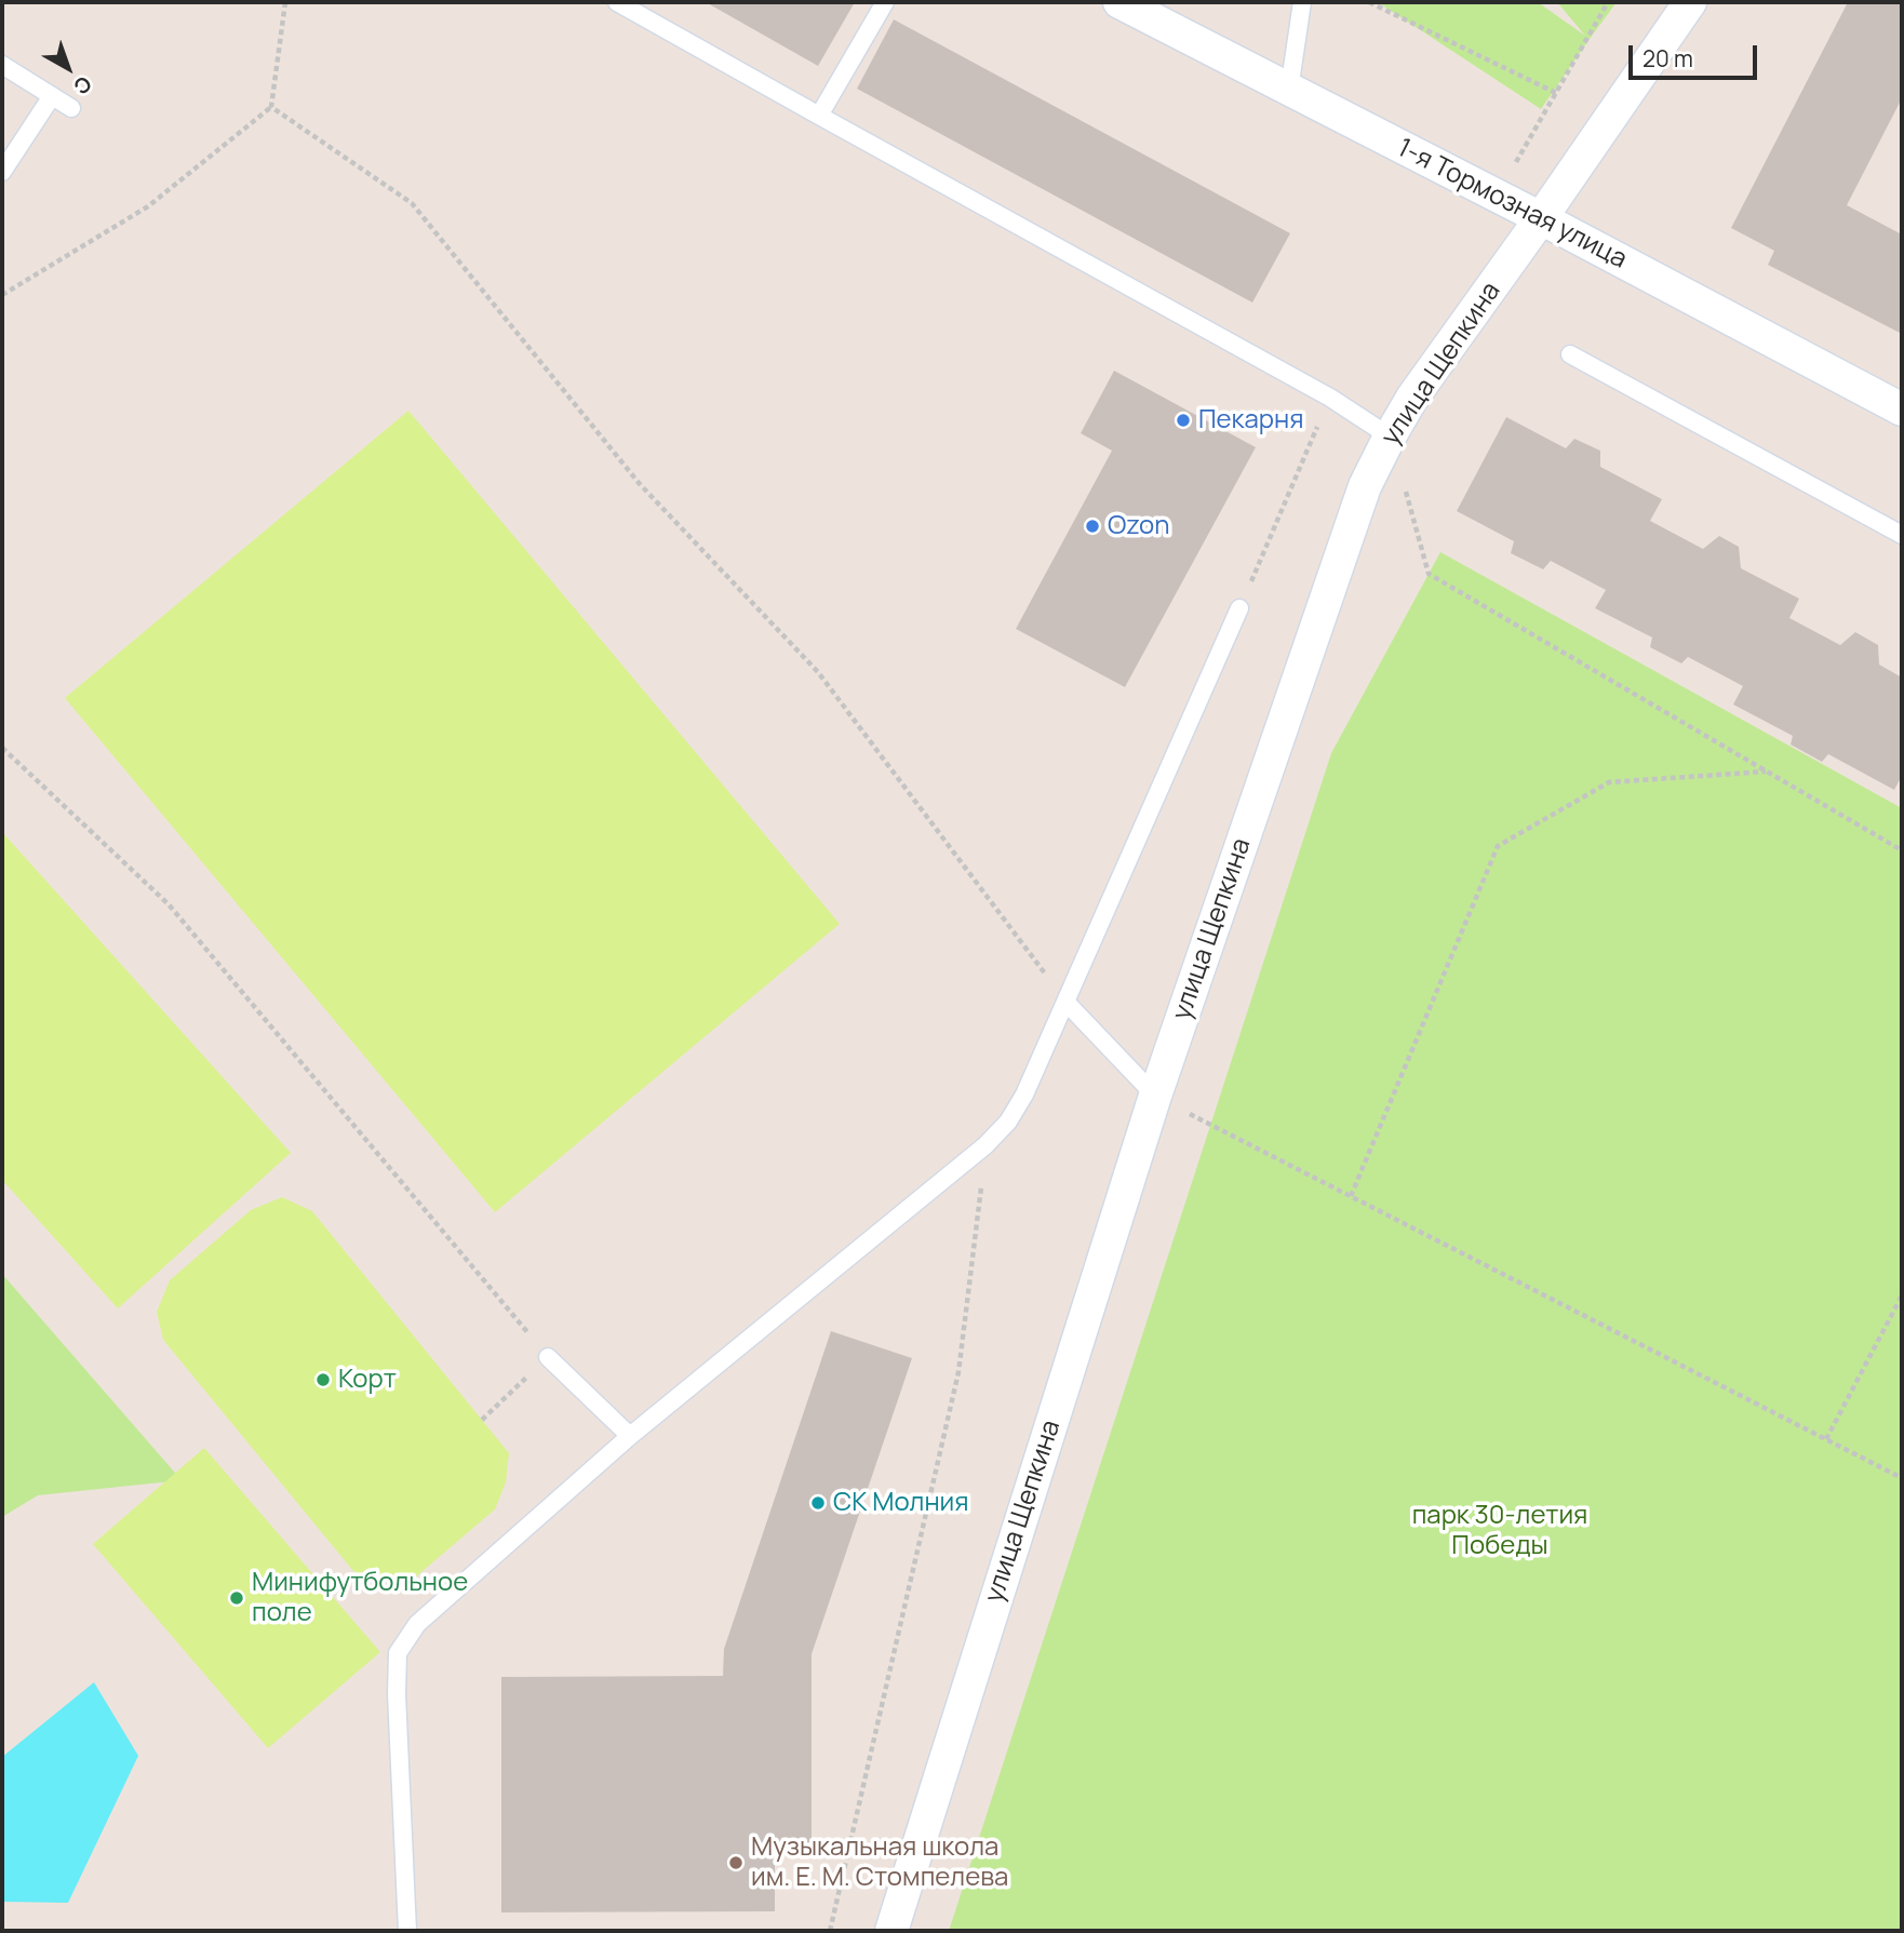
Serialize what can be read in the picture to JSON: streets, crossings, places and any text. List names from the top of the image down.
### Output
{
  "streets": {
    "street": ["1-я Тормозная улица", "улица Щепкина"]
  },
  "crossings": [
    ["1-я Тормозная улица", "улица Щепкина"]
  ],
  "parks": ["парк 30-летия Победы"],
  "places": [
    "Пекарня",
    "Ozon",
    "Корт",
    "СК Молния",
    "Минифутбольное поле",
    "Музыкальная школа им. Е. М. Стомпелева"
  ],
  "scale_bar": "20 m",
  "north": "bottom right"
}
